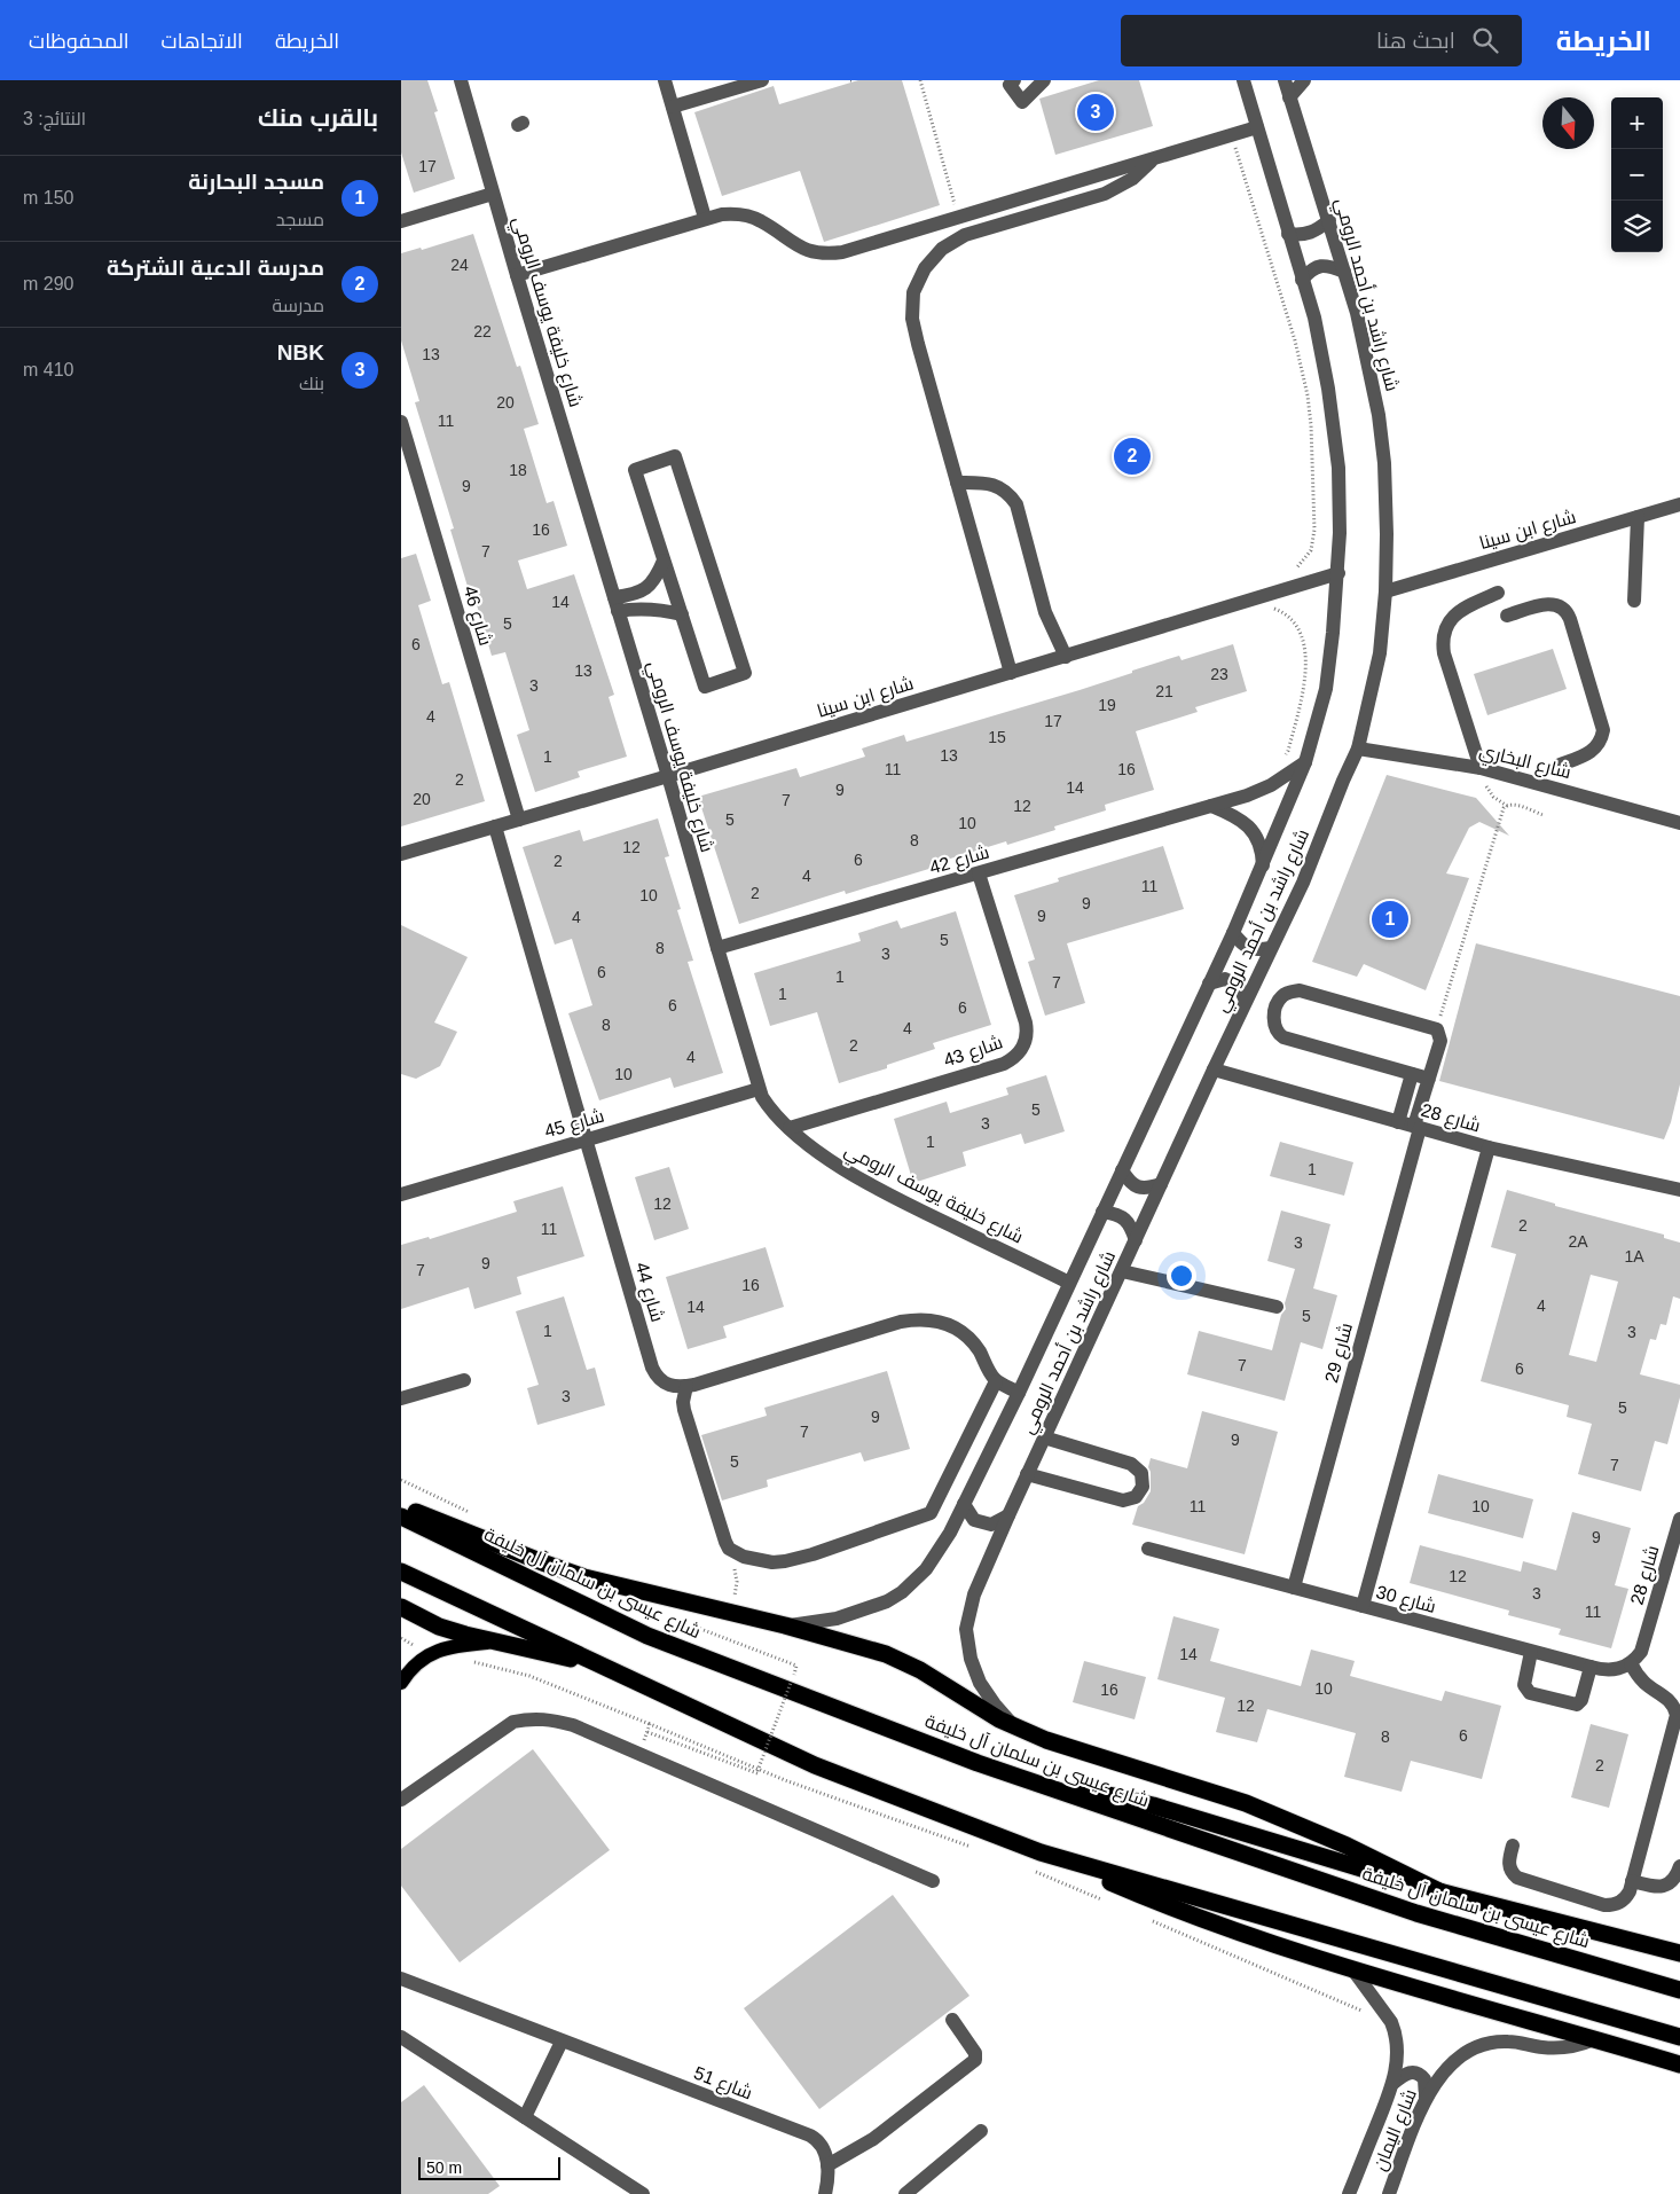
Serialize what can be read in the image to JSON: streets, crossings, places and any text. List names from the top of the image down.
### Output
{
  "streets": {
    "highway": ["شارع عيسى بن سلمان آل خليفة"],
    "street": [
      "شارع راشد بن أحمد الرومي",
      "شارع خليفة يوسف الرومي",
      "شارع ابن سينا",
      "شارع 46",
      "شارع البخاري",
      "شارع 42",
      "شارع 43",
      "شارع 28",
      "شارع 45",
      "شارع 44",
      "شارع 29",
      "شارع 30",
      "شارع 51",
      "شارع اليمان"
    ]
  },
  "crossings": [
    ["شارع راشد بن أحمد الرومي", "شارع خليفة يوسف الرومي"],
    ["شارع راشد بن أحمد الرومي", "شارع ابن سينا"],
    ["شارع راشد بن أحمد الرومي", "شارع البخاري"],
    ["شارع راشد بن أحمد الرومي", "شارع 42"],
    ["شارع راشد بن أحمد الرومي", "شارع 28"],
    ["شارع خليفة يوسف الرومي", "شارع ابن سينا"],
    ["شارع خليفة يوسف الرومي", "شارع 42"],
    ["شارع خليفة يوسف الرومي", "شارع 43"],
    ["شارع خليفة يوسف الرومي", "شارع 45"],
    ["شارع ابن سينا", "شارع 46"],
    ["شارع ابن سينا", "شارع 44"],
    ["شارع 42", "شارع 43"],
    ["شارع 28", "شارع 29"],
    ["شارع 28", "شارع 30"],
    ["شارع 45", "شارع 44"],
    ["شارع 29", "شارع 30"]
  ],
  "house_numbers": [
    "17",
    "24",
    "22",
    "13",
    "20",
    "11",
    "18",
    "9",
    "16",
    "7",
    "14",
    "5",
    "6",
    "13",
    "23",
    "3",
    "21",
    "19",
    "4",
    "17",
    "15",
    "13",
    "1",
    "11",
    "16",
    "2",
    "14",
    "9",
    "20",
    "7",
    "12",
    "5",
    "10",
    "8",
    "12",
    "6",
    "2",
    "4",
    "11",
    "2",
    "10",
    "9",
    "9",
    "4",
    "5",
    "8",
    "3",
    "6",
    "1",
    "7",
    "1",
    "6",
    "6",
    "8",
    "4",
    "2",
    "4",
    "10",
    "5",
    "3",
    "1",
    "1",
    "12",
    "2",
    "11",
    "2A",
    "3",
    "1A",
    "9",
    "7",
    "16",
    "4",
    "14",
    "5",
    "1",
    "3",
    "7",
    "6",
    "3",
    "5",
    "9",
    "7",
    "9",
    "5",
    "7",
    "11",
    "10",
    "9",
    "12",
    "3",
    "11",
    "14",
    "10",
    "16",
    "12",
    "6",
    "8",
    "2"
  ],
  "scale_bar": "50 m",
  "north": "bottom",
  "page": {
    "header": "الخريطة",
    "search": "ابحث هنا",
    "nav": ["الخريطة", "الاتجاهات", "المحفوظات"],
    "heading": ["بالقرب منك", "النتائج: 3"],
    "pins": ["3", "2", "1"],
    "map_buttons": ["+", "−"],
    "list": [
      {
        "mark": "1",
        "name": "مسجد البحارنة",
        "note": "مسجد",
        "value": "150 m"
      },
      {
        "mark": "2",
        "name": "مدرسة الدعية الشتركة",
        "note": "مدرسة",
        "value": "290 m"
      },
      {
        "mark": "3",
        "name": "NBK",
        "note": "بنك",
        "value": "410 m"
      }
    ],
    "scale": "50 m"
  }
}
